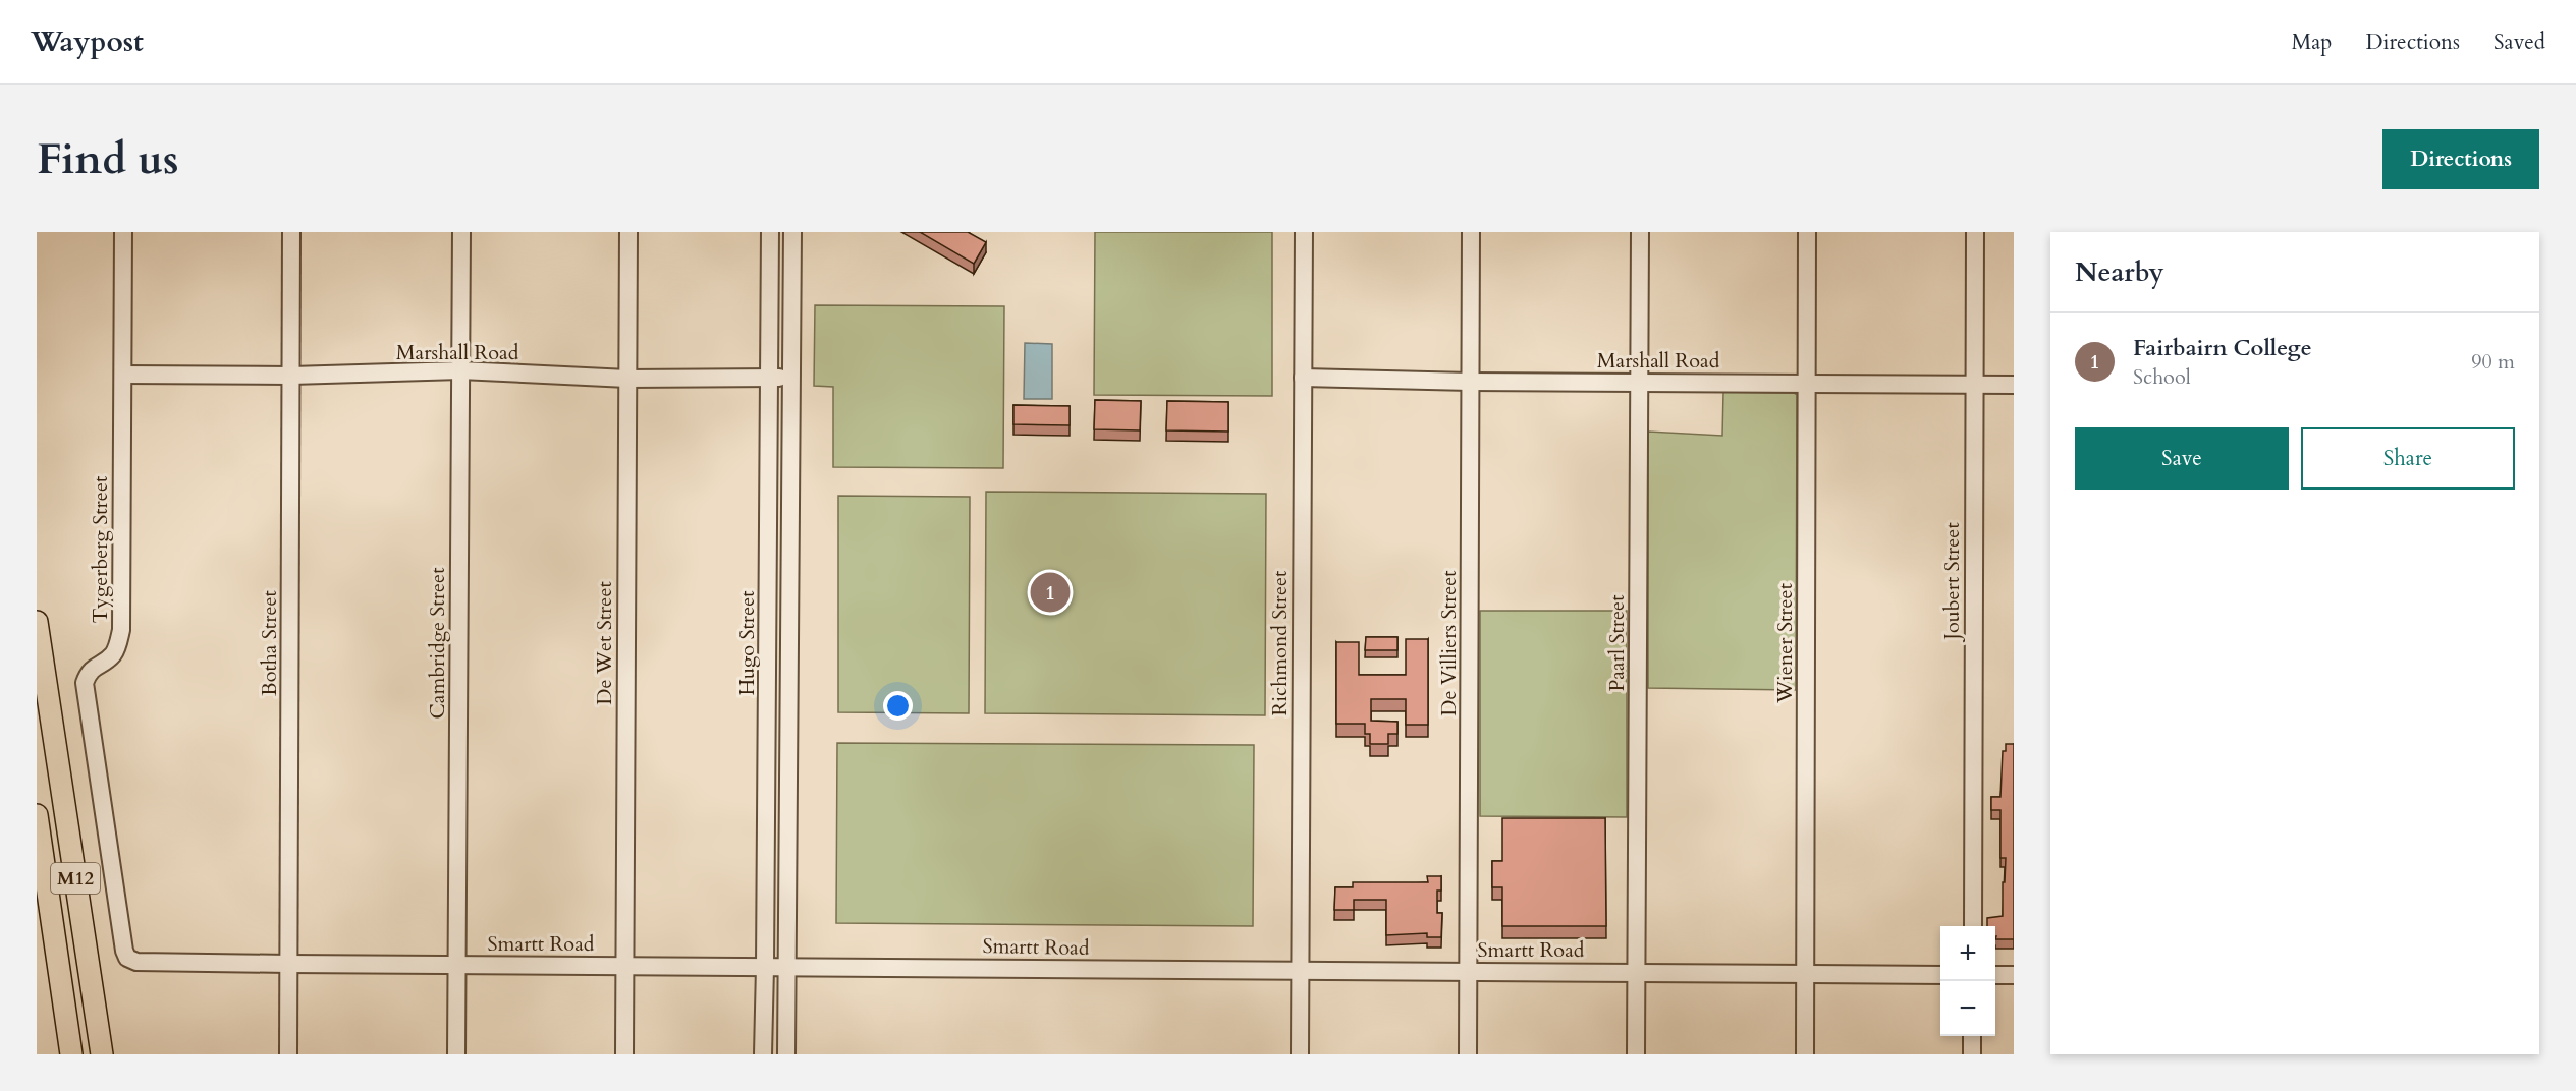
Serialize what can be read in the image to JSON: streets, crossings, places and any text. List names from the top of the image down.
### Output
{
  "streets": {
    "main road": ["M12"],
    "street": [
      "Marshall Road",
      "Tygerberg Street",
      "Joubert Street",
      "Botha Street",
      "Cambridge Street",
      "De Wet Street",
      "Hugo Street",
      "Richmond Street",
      "De Villiers Street",
      "Paarl Street",
      "Wiener Street",
      "Smartt Road"
    ]
  },
  "crossings": [
    ["Marshall Road", "Tygerberg Street"],
    ["Marshall Road", "Joubert Street"],
    ["Marshall Road", "Botha Street"],
    ["Marshall Road", "Cambridge Street"],
    ["Marshall Road", "De Wet Street"],
    ["Marshall Road", "Hugo Street"],
    ["Marshall Road", "Richmond Street"],
    ["Marshall Road", "De Villiers Street"],
    ["Marshall Road", "Paarl Street"],
    ["Marshall Road", "Wiener Street"],
    ["Tygerberg Street", "Smartt Road"],
    ["Botha Street", "Smartt Road"],
    ["Cambridge Street", "Smartt Road"],
    ["De Wet Street", "Smartt Road"],
    ["Hugo Street", "Smartt Road"],
    ["Richmond Street", "Smartt Road"],
    ["De Villiers Street", "Smartt Road"],
    ["Paarl Street", "Smartt Road"],
    ["Wiener Street", "Smartt Road"]
  ],
  "page": {
    "header": "Waypost",
    "nav": ["Map", "Directions", "Saved"],
    "buttons": [
      "Directions",
      ["Save", "Share"]
    ],
    "title": "Find us",
    "heading": "Nearby",
    "list": [
      {
        "mark": "1",
        "name": "Fairbairn College",
        "note": "School",
        "value": "90 m"
      }
    ],
    "pins": "1",
    "map_buttons": ["+", "−"]
  }
}
